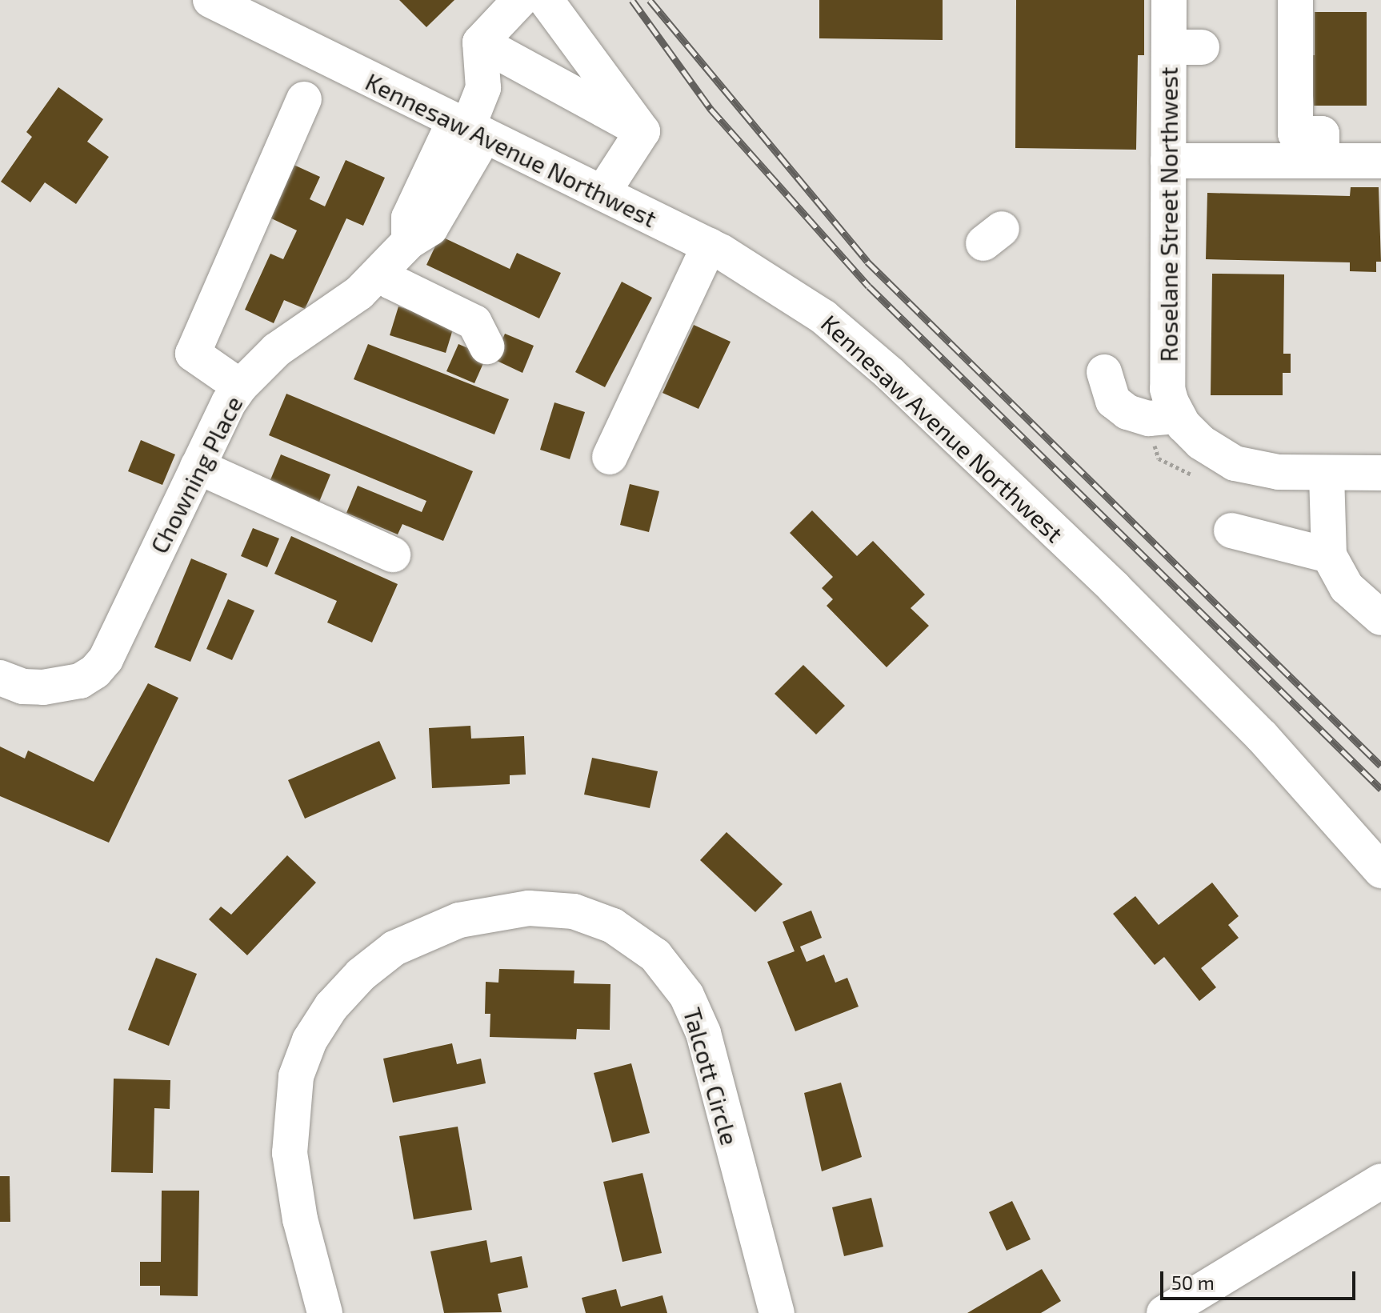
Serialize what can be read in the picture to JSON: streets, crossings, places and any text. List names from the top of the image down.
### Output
{
  "streets": {
    "street": [
      "Kennesaw Avenue Northwest",
      "Roselane Street Northwest",
      "Chowning Place",
      "Talcott Circle"
    ]
  },
  "crossings": [
    ["Kennesaw Avenue Northwest", "Chowning Place"]
  ],
  "scale_bar": "50 m"
}
